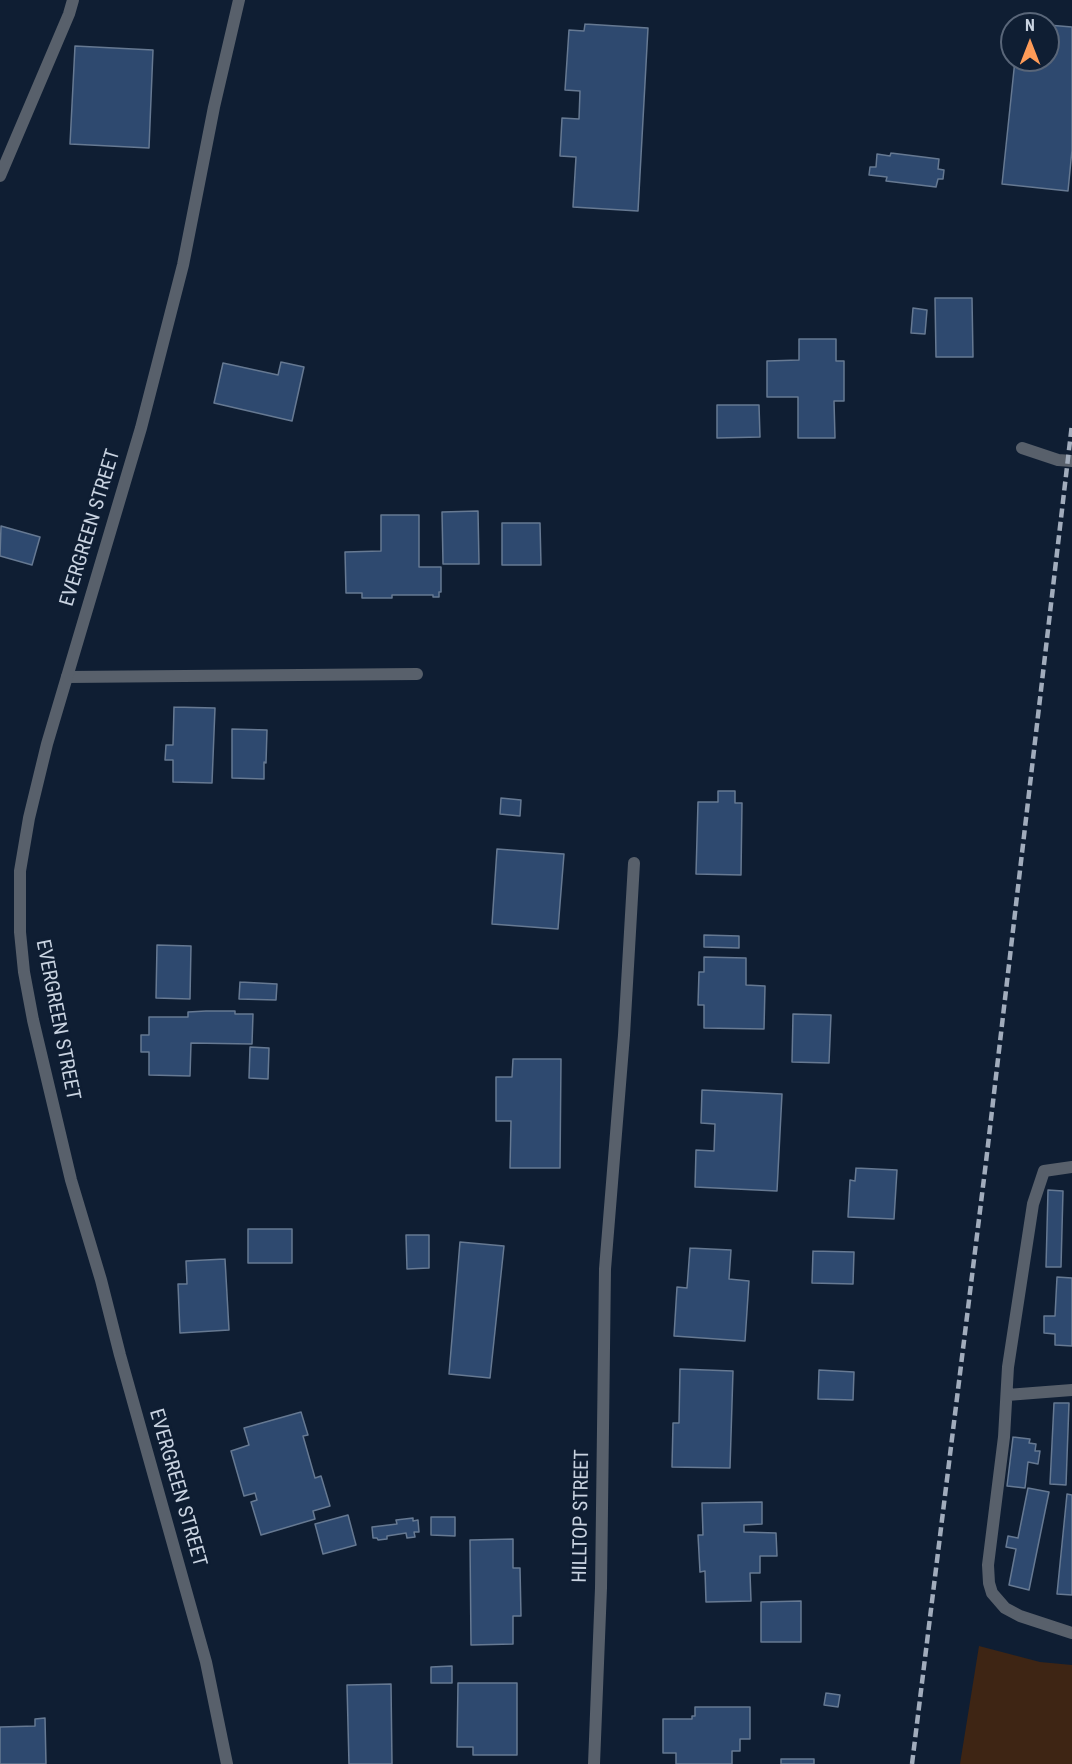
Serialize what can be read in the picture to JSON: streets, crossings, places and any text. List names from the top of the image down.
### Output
{
  "streets": {
    "street": ["EVERGREEN STREET", "HILLTOP STREET"]
  },
  "north": "top"
}
